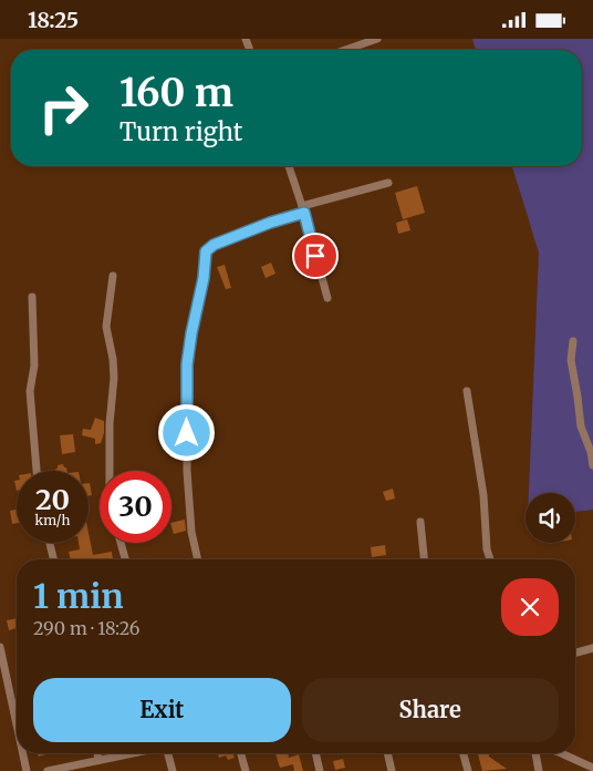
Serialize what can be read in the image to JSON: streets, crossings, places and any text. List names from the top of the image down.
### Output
{
  "page": {
    "status": "18:25",
    "turn": ["160 m", "Turn right"],
    "speed": "20 km/h",
    "limit": "30",
    "heading": ["1 min", "290 m · 18:26"],
    "buttons": ["Exit", "Share"]
  }
}
